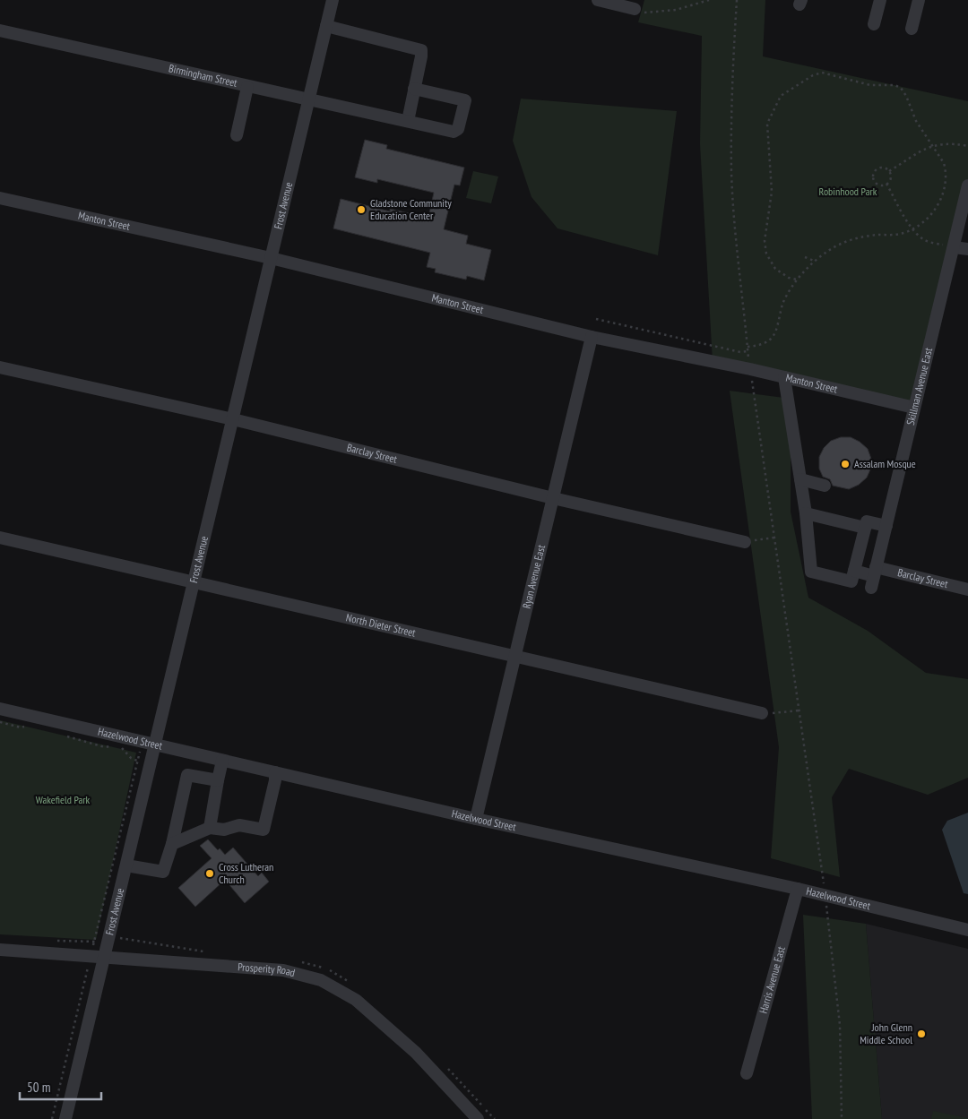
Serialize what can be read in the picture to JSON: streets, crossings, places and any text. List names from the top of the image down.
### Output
{
  "streets": {
    "street": [
      "Birmingham Street",
      "Frost Avenue",
      "Manton Street",
      "Skillman Avenue East",
      "Barclay Street",
      "Ryan Avenue East",
      "North Dieter Street",
      "Hazelwood Street",
      "Prosperity Road",
      "Harris Avenue East"
    ]
  },
  "crossings": [
    ["Birmingham Street", "Frost Avenue"],
    ["Frost Avenue", "Manton Street"],
    ["Frost Avenue", "Barclay Street"],
    ["Frost Avenue", "North Dieter Street"],
    ["Frost Avenue", "Hazelwood Street"],
    ["Frost Avenue", "Prosperity Road"],
    ["Manton Street", "Skillman Avenue East"],
    ["Manton Street", "Ryan Avenue East"],
    ["Skillman Avenue East", "Barclay Street"],
    ["Barclay Street", "Ryan Avenue East"],
    ["Ryan Avenue East", "North Dieter Street"],
    ["Ryan Avenue East", "Hazelwood Street"],
    ["Hazelwood Street", "Harris Avenue East"]
  ],
  "parks": ["Robinhood Park", "Wakefield Park"],
  "places": [
    "Gladstone Community Education Center",
    "Assalam Mosque",
    "Cross Lutheran Church",
    "John Glenn Middle School"
  ],
  "scale_bar": "50 m"
}
